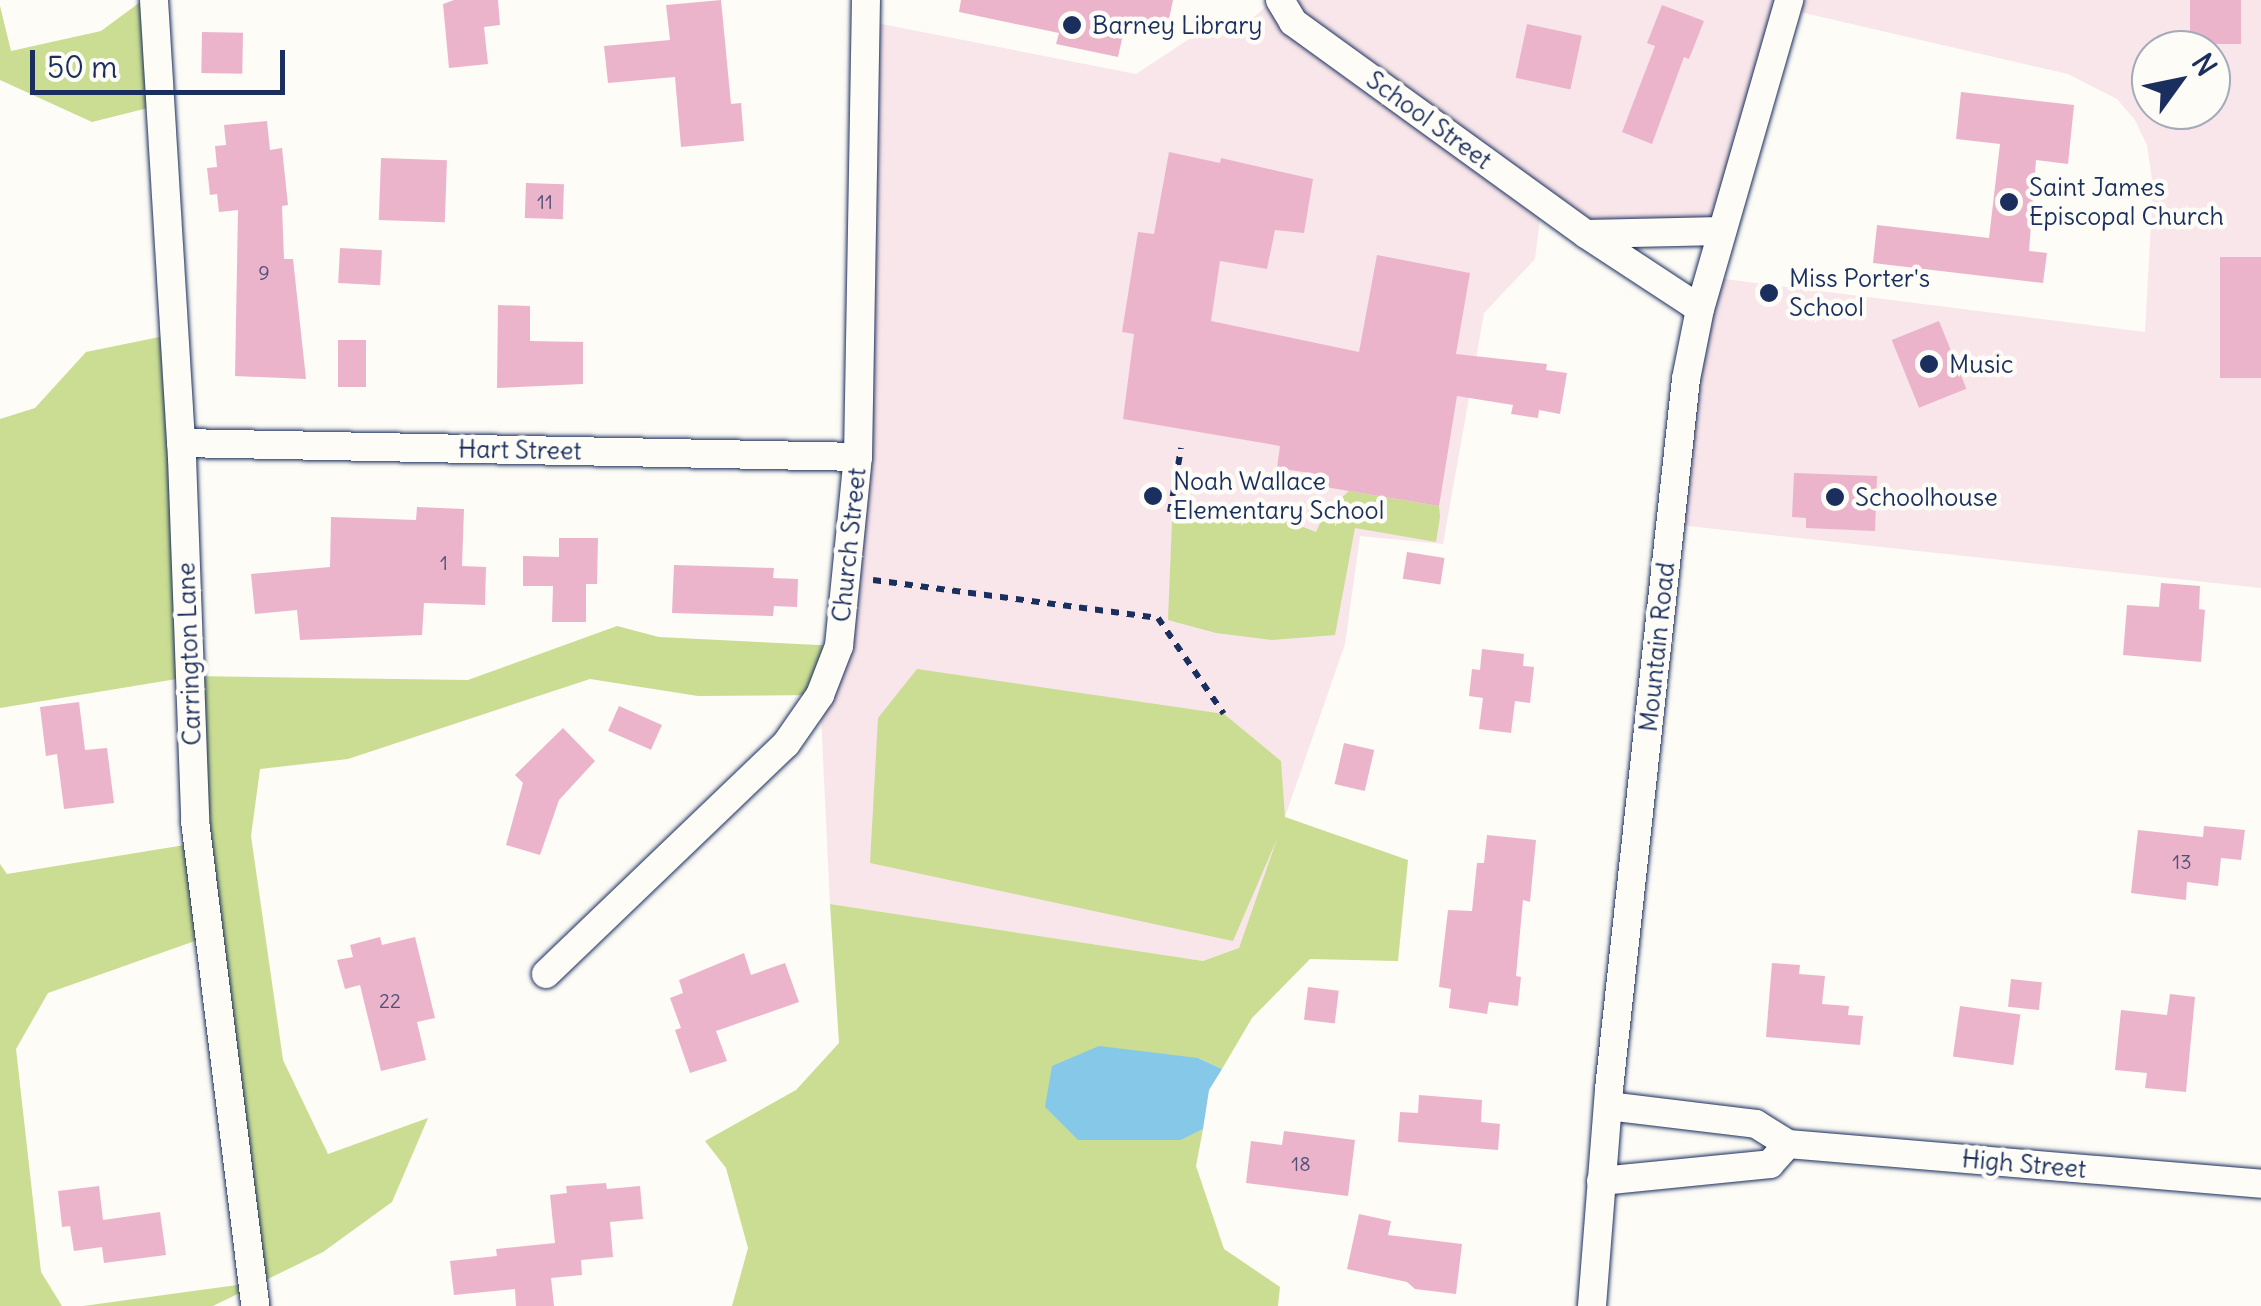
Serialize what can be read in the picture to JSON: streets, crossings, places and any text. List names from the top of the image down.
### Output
{
  "streets": {
    "street": [
      "School Street",
      "Hart Street",
      "Church Street",
      "Mountain Road",
      "Carrington Lane",
      "High Street"
    ]
  },
  "crossings": [
    ["School Street", "Mountain Road"],
    ["Hart Street", "Church Street"],
    ["Hart Street", "Carrington Lane"],
    ["Mountain Road", "High Street"]
  ],
  "places": [
    "Barney Library",
    "Saint James Episcopal Church",
    "Miss Porter's School",
    "Music",
    "Noah Wallace Elementary School",
    "Schoolhouse"
  ],
  "house_numbers": [
    "11",
    "9",
    "1",
    "13",
    "22",
    "18"
  ],
  "scale_bar": "50 m",
  "north": "top right"
}
